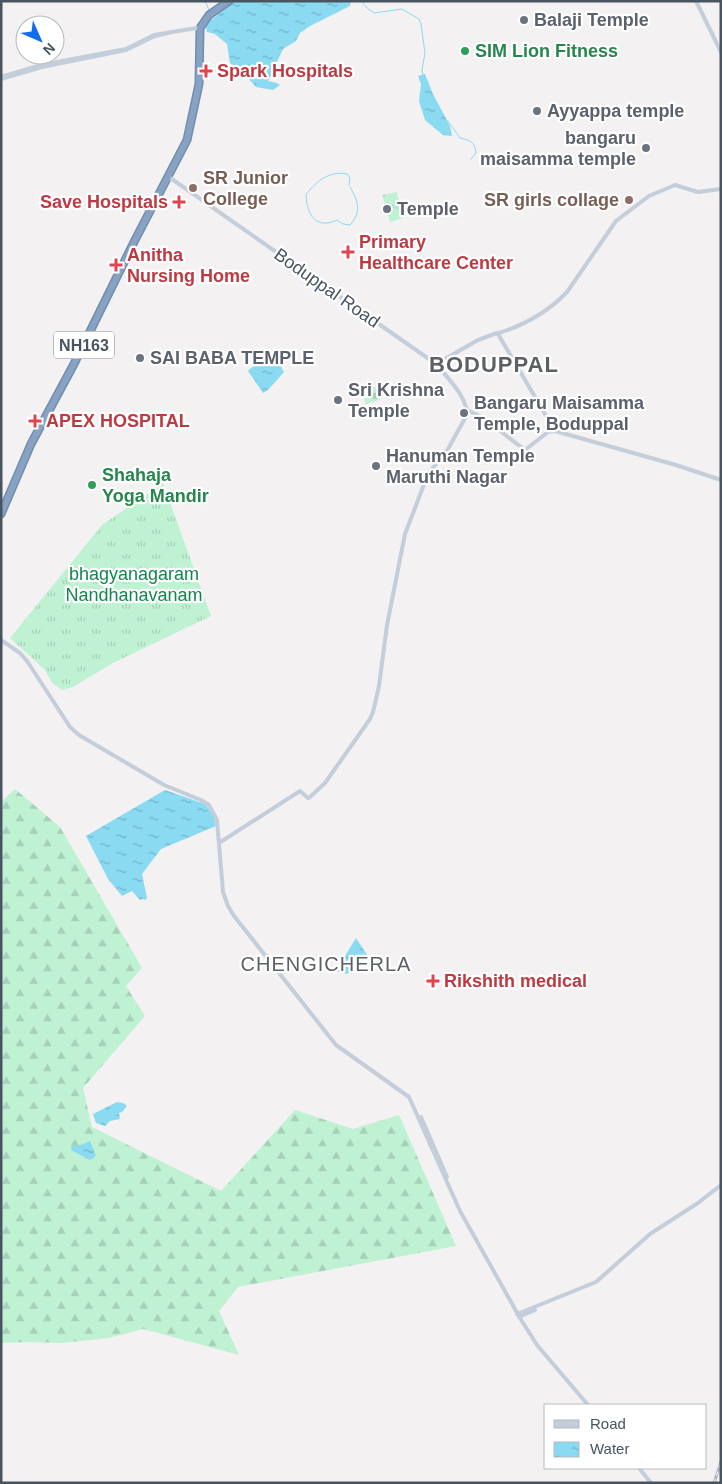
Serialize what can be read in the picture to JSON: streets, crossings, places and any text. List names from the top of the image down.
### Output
{
  "streets": {
    "highway": ["NH163"],
    "street": ["Boduppal Road"]
  },
  "crossings": [
    ["Boduppal Road", "NH163"]
  ],
  "districts": ["BODUPPAL", "CHENGICHERLA"],
  "parks": ["bhagyanagaram Nandhanavanam"],
  "places": {
    "other": [
      "Balaji Temple",
      "SIM Lion Fitness",
      "Ayyappa temple",
      "bangaru maisamma temple",
      "SR Junior College",
      "SR girls collage",
      "Temple",
      "SAI BABA TEMPLE",
      "Sri Krishna Temple",
      "Bangaru Maisamma Temple, Boduppal",
      "Hanuman Temple Maruthi Nagar",
      "Shahaja Yoga Mandir"
    ],
    "health": [
      "Spark Hospitals",
      "Save Hospitals",
      "Primary Healthcare Center",
      "Anitha Nursing Home",
      "APEX HOSPITAL",
      "Rikshith medical"
    ]
  },
  "legend": ["Road", "Water"],
  "north": "bottom right"
}
